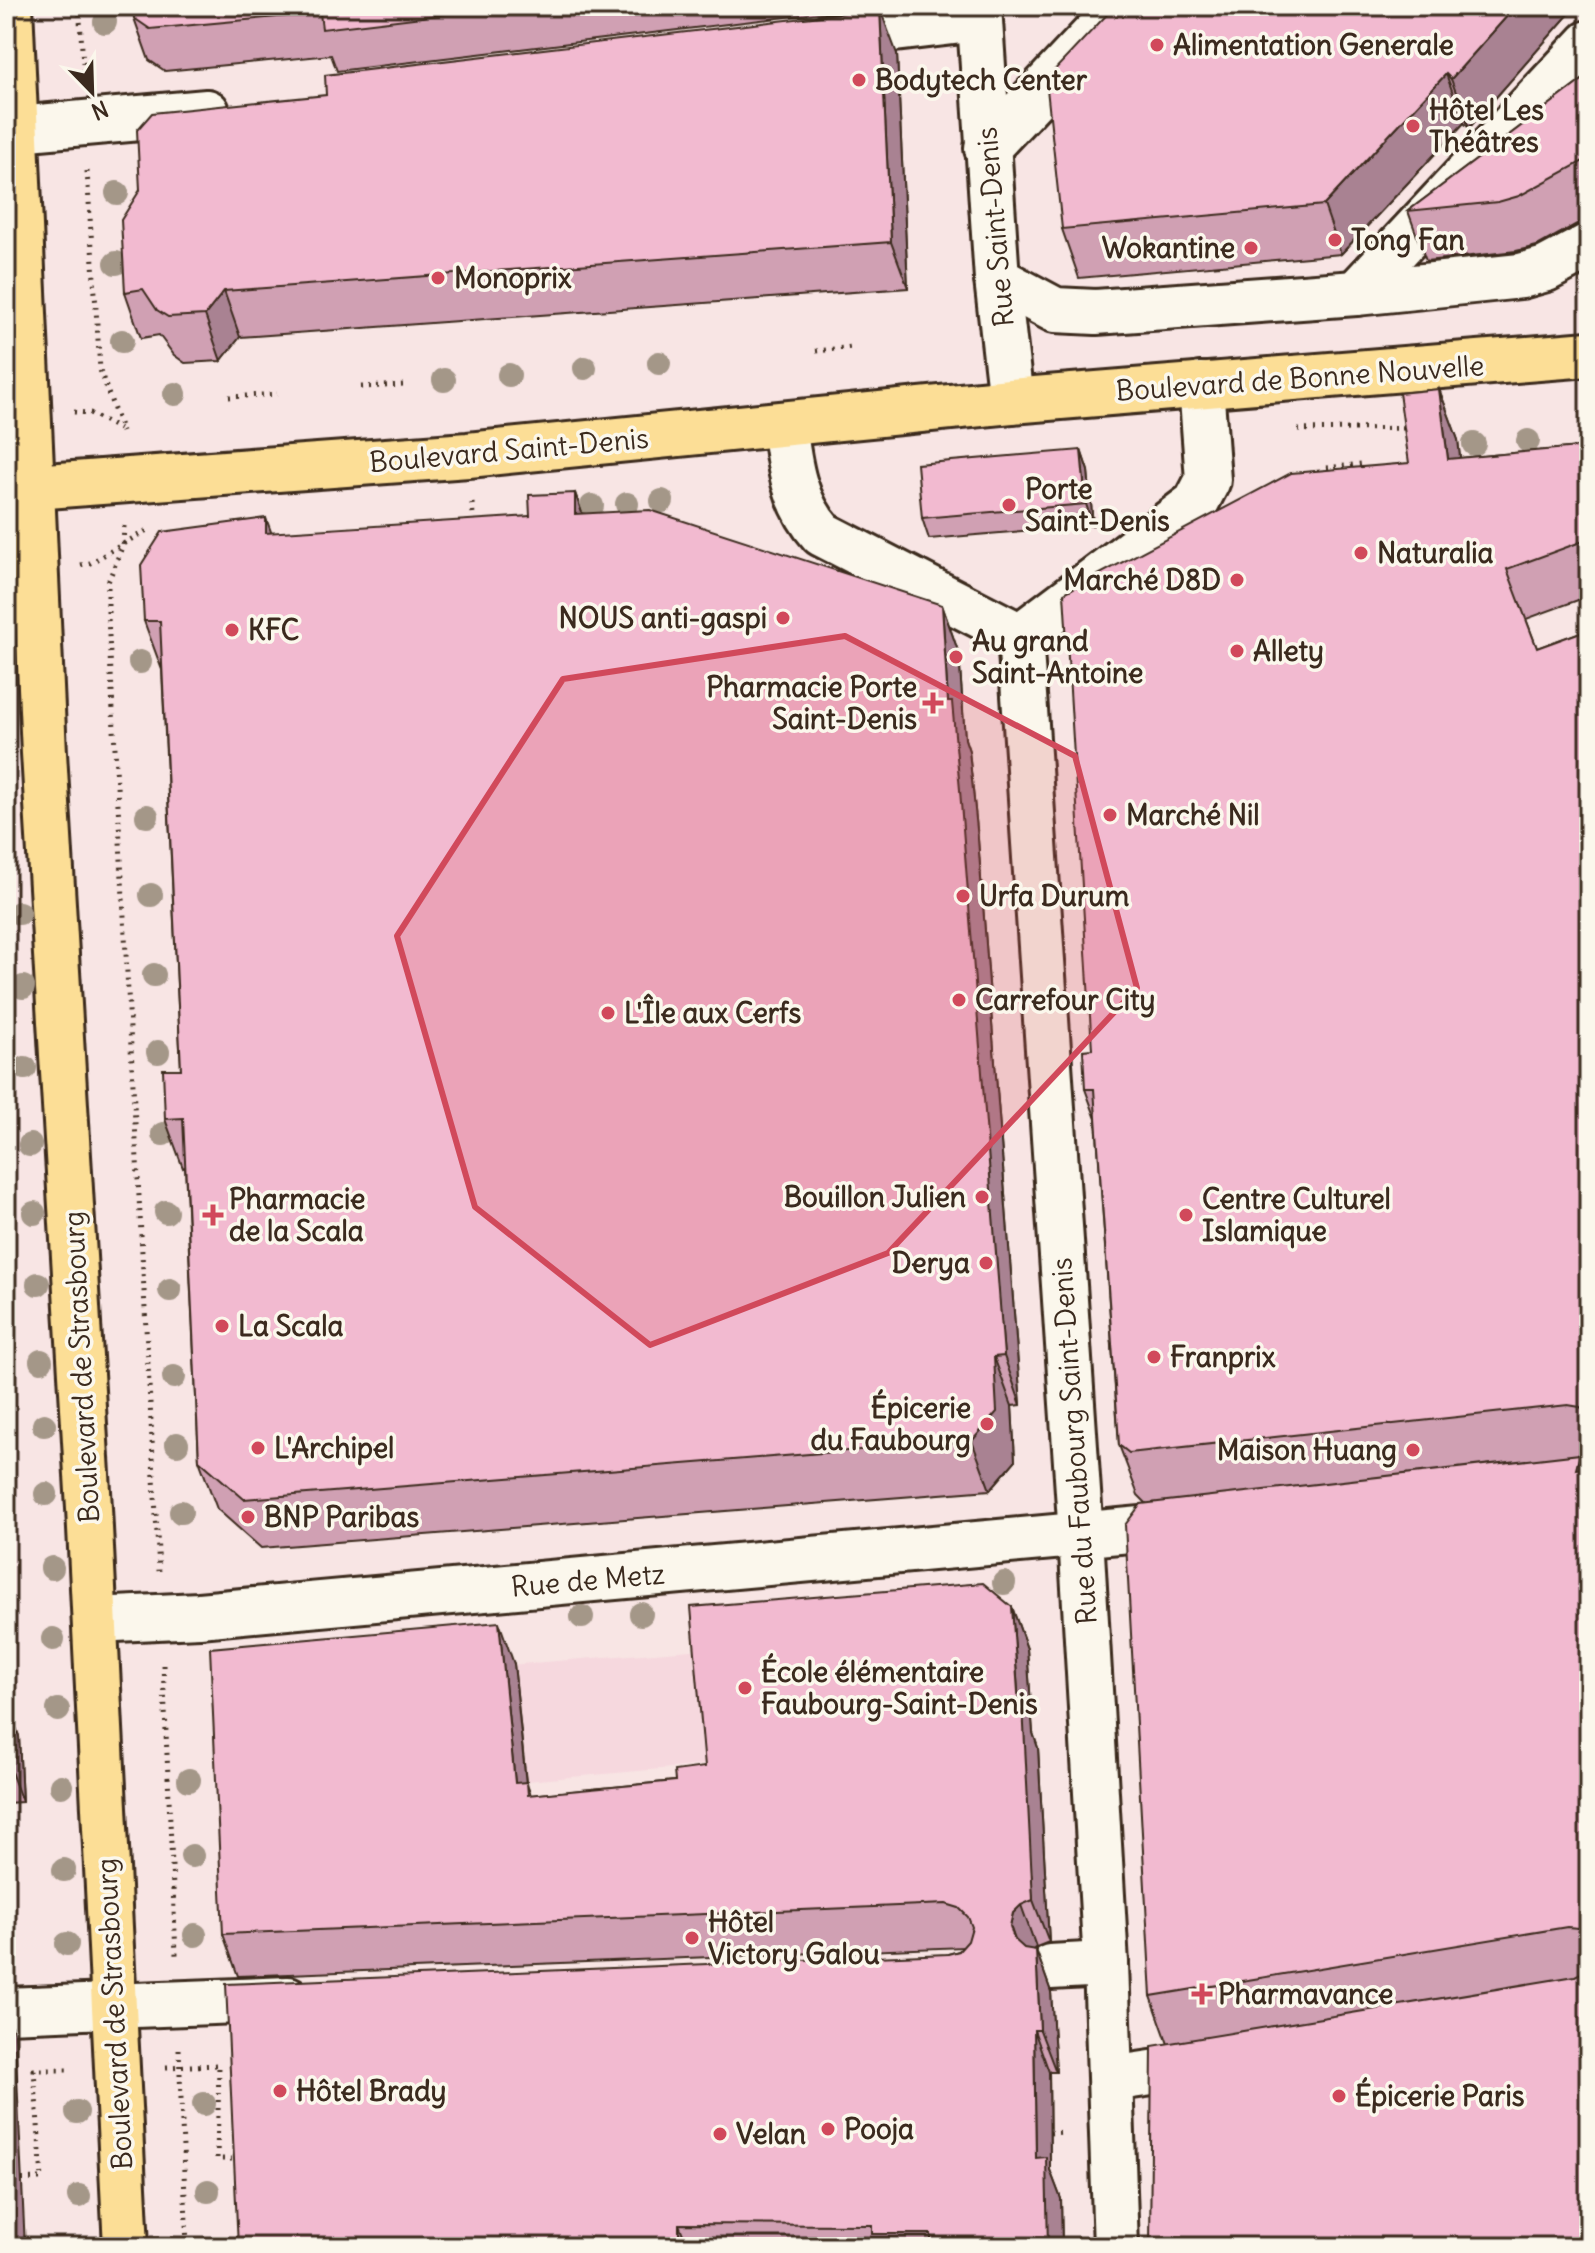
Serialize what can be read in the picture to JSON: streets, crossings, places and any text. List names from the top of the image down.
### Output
{
  "streets": {
    "main road": ["Boulevard de Bonne Nouvelle", "Boulevard Saint-Denis", "Boulevard de Strasbourg"],
    "street": ["Rue Saint-Denis", "Rue du Faubourg Saint-Denis", "Rue de Metz"]
  },
  "crossings": [
    ["Rue Saint-Denis", "Boulevard de Bonne Nouvelle"],
    ["Rue Saint-Denis", "Boulevard Saint-Denis"],
    ["Boulevard de Bonne Nouvelle", "Boulevard Saint-Denis"],
    ["Boulevard Saint-Denis", "Boulevard de Strasbourg"],
    ["Boulevard de Strasbourg", "Rue de Metz"],
    ["Rue du Faubourg Saint-Denis", "Rue de Metz"]
  ],
  "places": {
    "other": [
      "Alimentation Generale",
      "Bodytech Center",
      "Hôtel Les Théâtres",
      "Tong Fan",
      "Wokantine",
      "Monoprix",
      "Porte Saint-Denis",
      "Naturalia",
      "Marché D8D",
      "NOUS anti-gaspi",
      "KFC",
      "Allety",
      "Au grand Saint-Antoine",
      "Marché Nil",
      "Urfa Durum",
      "Carrefour City",
      "L'Île aux Cerfs",
      "Bouillon Julien",
      "Centre Culturel Islamique",
      "Derya",
      "La Scala",
      "Franprix",
      "Épicerie du Faubourg",
      "L'Archipel",
      "Maison Huang",
      "BNP Paribas",
      "École élémentaire Faubourg-Saint-Denis",
      "Hôtel Victory Galou",
      "Hôtel Brady",
      "Épicerie Paris",
      "Pooja",
      "Velan"
    ],
    "health": ["Pharmacie Porte Saint-Denis", "Pharmacie de la Scala", "Pharmavance"]
  },
  "north": "bottom right"
}
